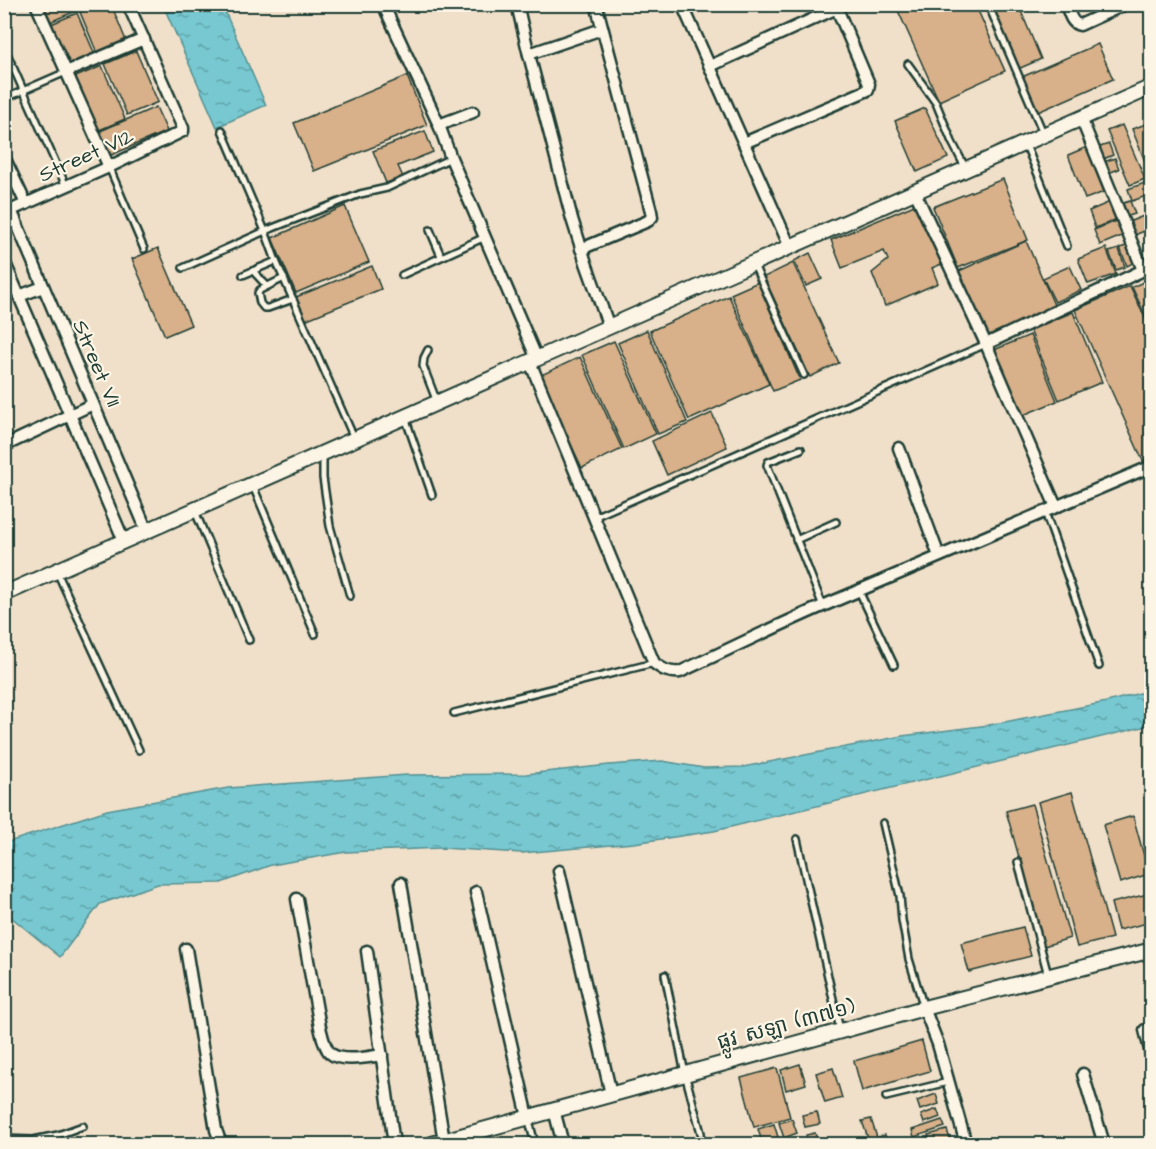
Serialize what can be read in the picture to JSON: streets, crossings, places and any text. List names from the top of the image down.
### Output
{
  "streets": {
    "street": ["Street V12", "Street V11", "ផ្លូវ សឡា (៣៧១)"]
  },
  "crossings": [
    ["Street V12", "Street V11"]
  ]
}
